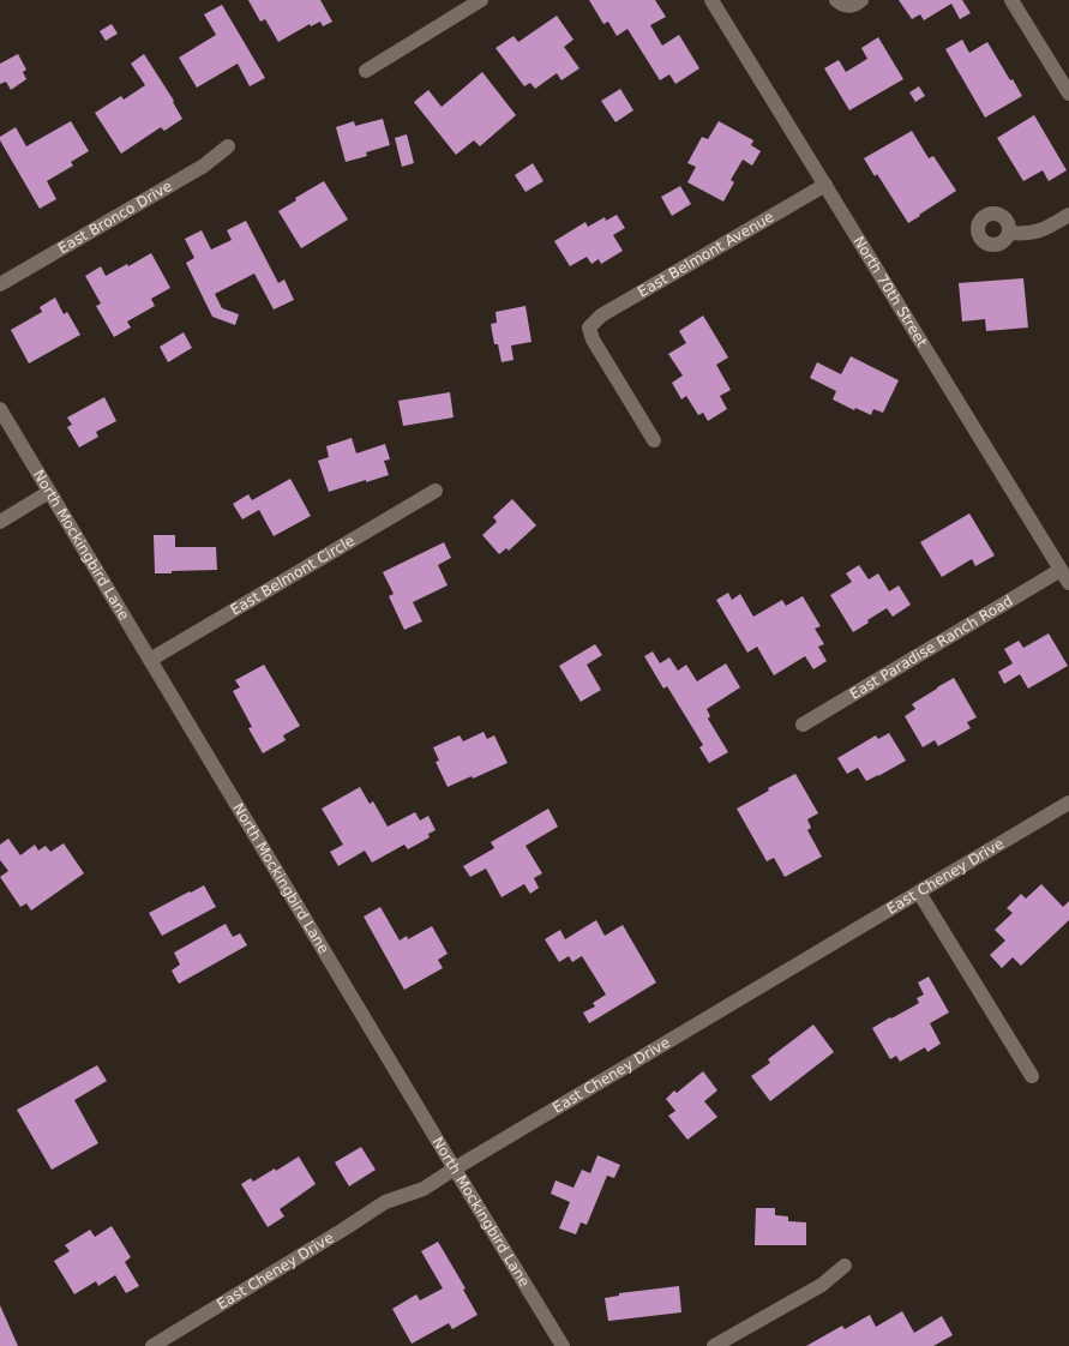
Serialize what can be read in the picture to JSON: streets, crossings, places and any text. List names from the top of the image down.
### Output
{
  "streets": {
    "street": [
      "East Bronco Drive",
      "East Belmont Avenue",
      "North 70th Street",
      "North Mockingbird Lane",
      "East Belmont Circle",
      "East Paradise Ranch Road",
      "East Cheney Drive"
    ]
  },
  "crossings": [
    ["East Belmont Avenue", "North 70th Street"],
    ["North 70th Street", "East Paradise Ranch Road"],
    ["North Mockingbird Lane", "East Belmont Circle"],
    ["North Mockingbird Lane", "East Cheney Drive"]
  ]
}
